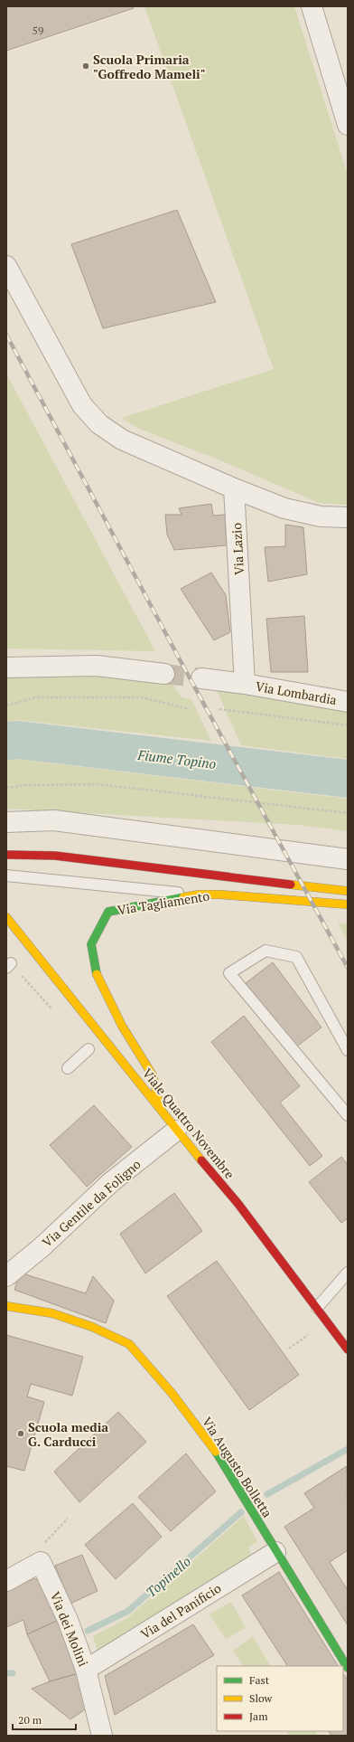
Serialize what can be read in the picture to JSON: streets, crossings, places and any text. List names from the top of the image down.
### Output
{
  "streets": {
    "main road": ["Via Tagliamento", "Viale Quattro Novembre", "Via Augusto Bolletta"],
    "street": [
      "Via Lazio",
      "Via Lombardia",
      "Via Gentile da Foligno",
      "Via del Panificio",
      "Via dei Molini"
    ]
  },
  "crossings": [
    ["Via Lazio", "Via Lombardia"],
    ["Via Tagliamento", "Viale Quattro Novembre"],
    ["Viale Quattro Novembre", "Via Gentile da Foligno"],
    ["Via Augusto Bolletta", "Via del Panificio"],
    ["Via del Panificio", "Via dei Molini"]
  ],
  "water": ["Fiume Topino", "Topinello"],
  "places": ["Scuola Primaria \"Goffredo Mameli\"", "Scuola media G. Carducci"],
  "house_numbers": ["59"],
  "legend": ["Fast", "Slow", "Jam"],
  "scale_bar": "20 m"
}
